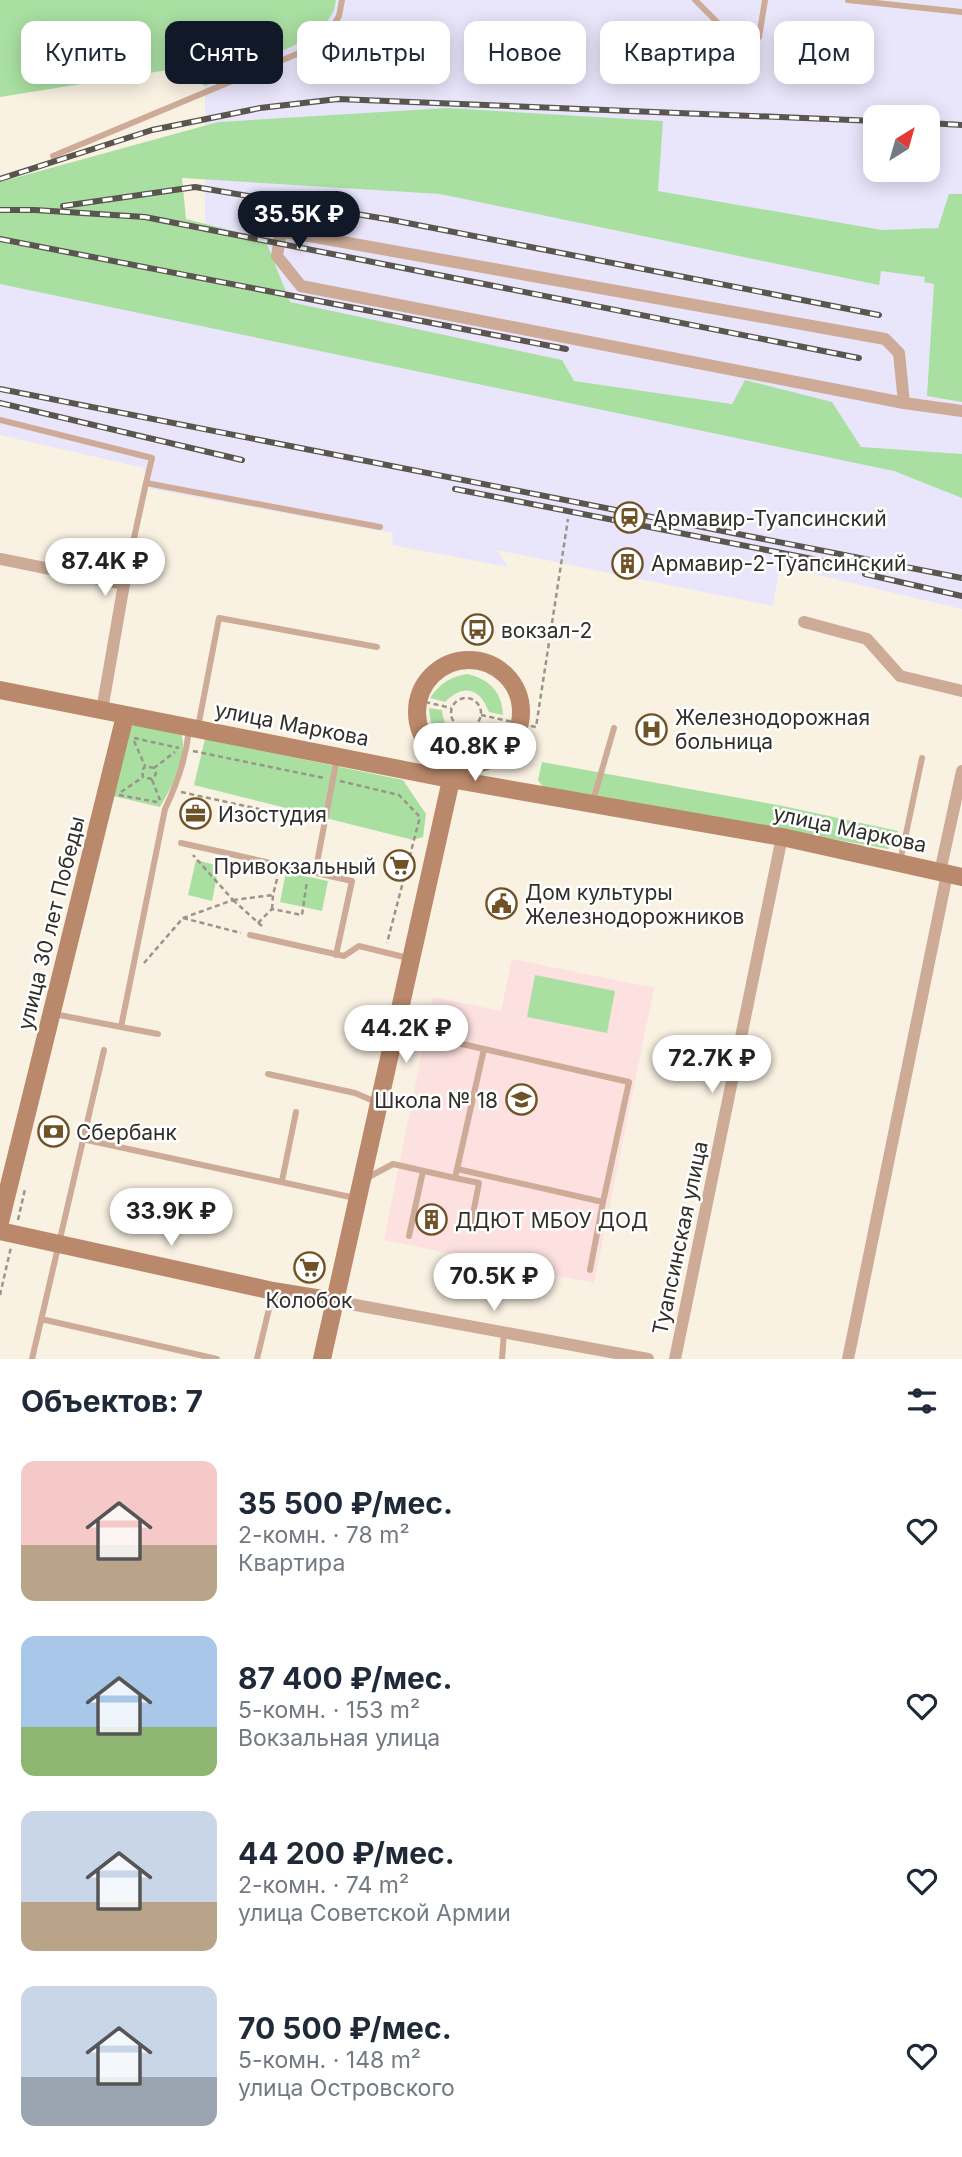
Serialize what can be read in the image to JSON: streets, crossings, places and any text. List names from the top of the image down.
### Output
{
  "streets": {
    "main road": ["улица Маркова", "улица 30 лет Победы"],
    "street": ["Туапсинская улица"]
  },
  "crossings": [
    ["улица Маркова", "улица 30 лет Победы"],
    ["улица Маркова", "Туапсинская улица"]
  ],
  "places": {
    "station": ["Армавир-Туапсинский"],
    "building": ["Армавир-2-Туапсинский", "ДДЮТ МБОУ ДОД"],
    "bus stop": ["вокзал-2"],
    "hospital": ["Железнодорожная больница"],
    "office": ["Изостудия"],
    "supermarket": ["Привокзальный", "Колобок"],
    "public building": ["Дом культуры Железнодорожников"],
    "school or university": ["Школа № 18"],
    "bank": ["Сбербанк"]
  },
  "north": "top right",
  "page": {
    "chip": [
      "Купить",
      "Снять",
      "Фильтры",
      "Новое",
      "Квартира",
      "Дом"
    ],
    "price": [
      "35.5K ₽",
      "87.4K ₽",
      "40.8K ₽",
      "44.2K ₽",
      "72.7K ₽",
      "33.9K ₽",
      "70.5K ₽"
    ],
    "heading": "Объектов: 7",
    "list": [
      {
        "name": "35 500 ₽/мес.",
        "note": "2-комн. · 78 m² · Квартира"
      },
      {
        "name": "87 400 ₽/мес.",
        "note": "5-комн. · 153 m² · Вокзальная улица"
      },
      {
        "name": "44 200 ₽/мес.",
        "note": "2-комн. · 74 m² · улица Советской Армии"
      },
      {
        "name": "70 500 ₽/мес.",
        "note": "5-комн. · 148 m² · улица Островского"
      }
    ]
  }
}
